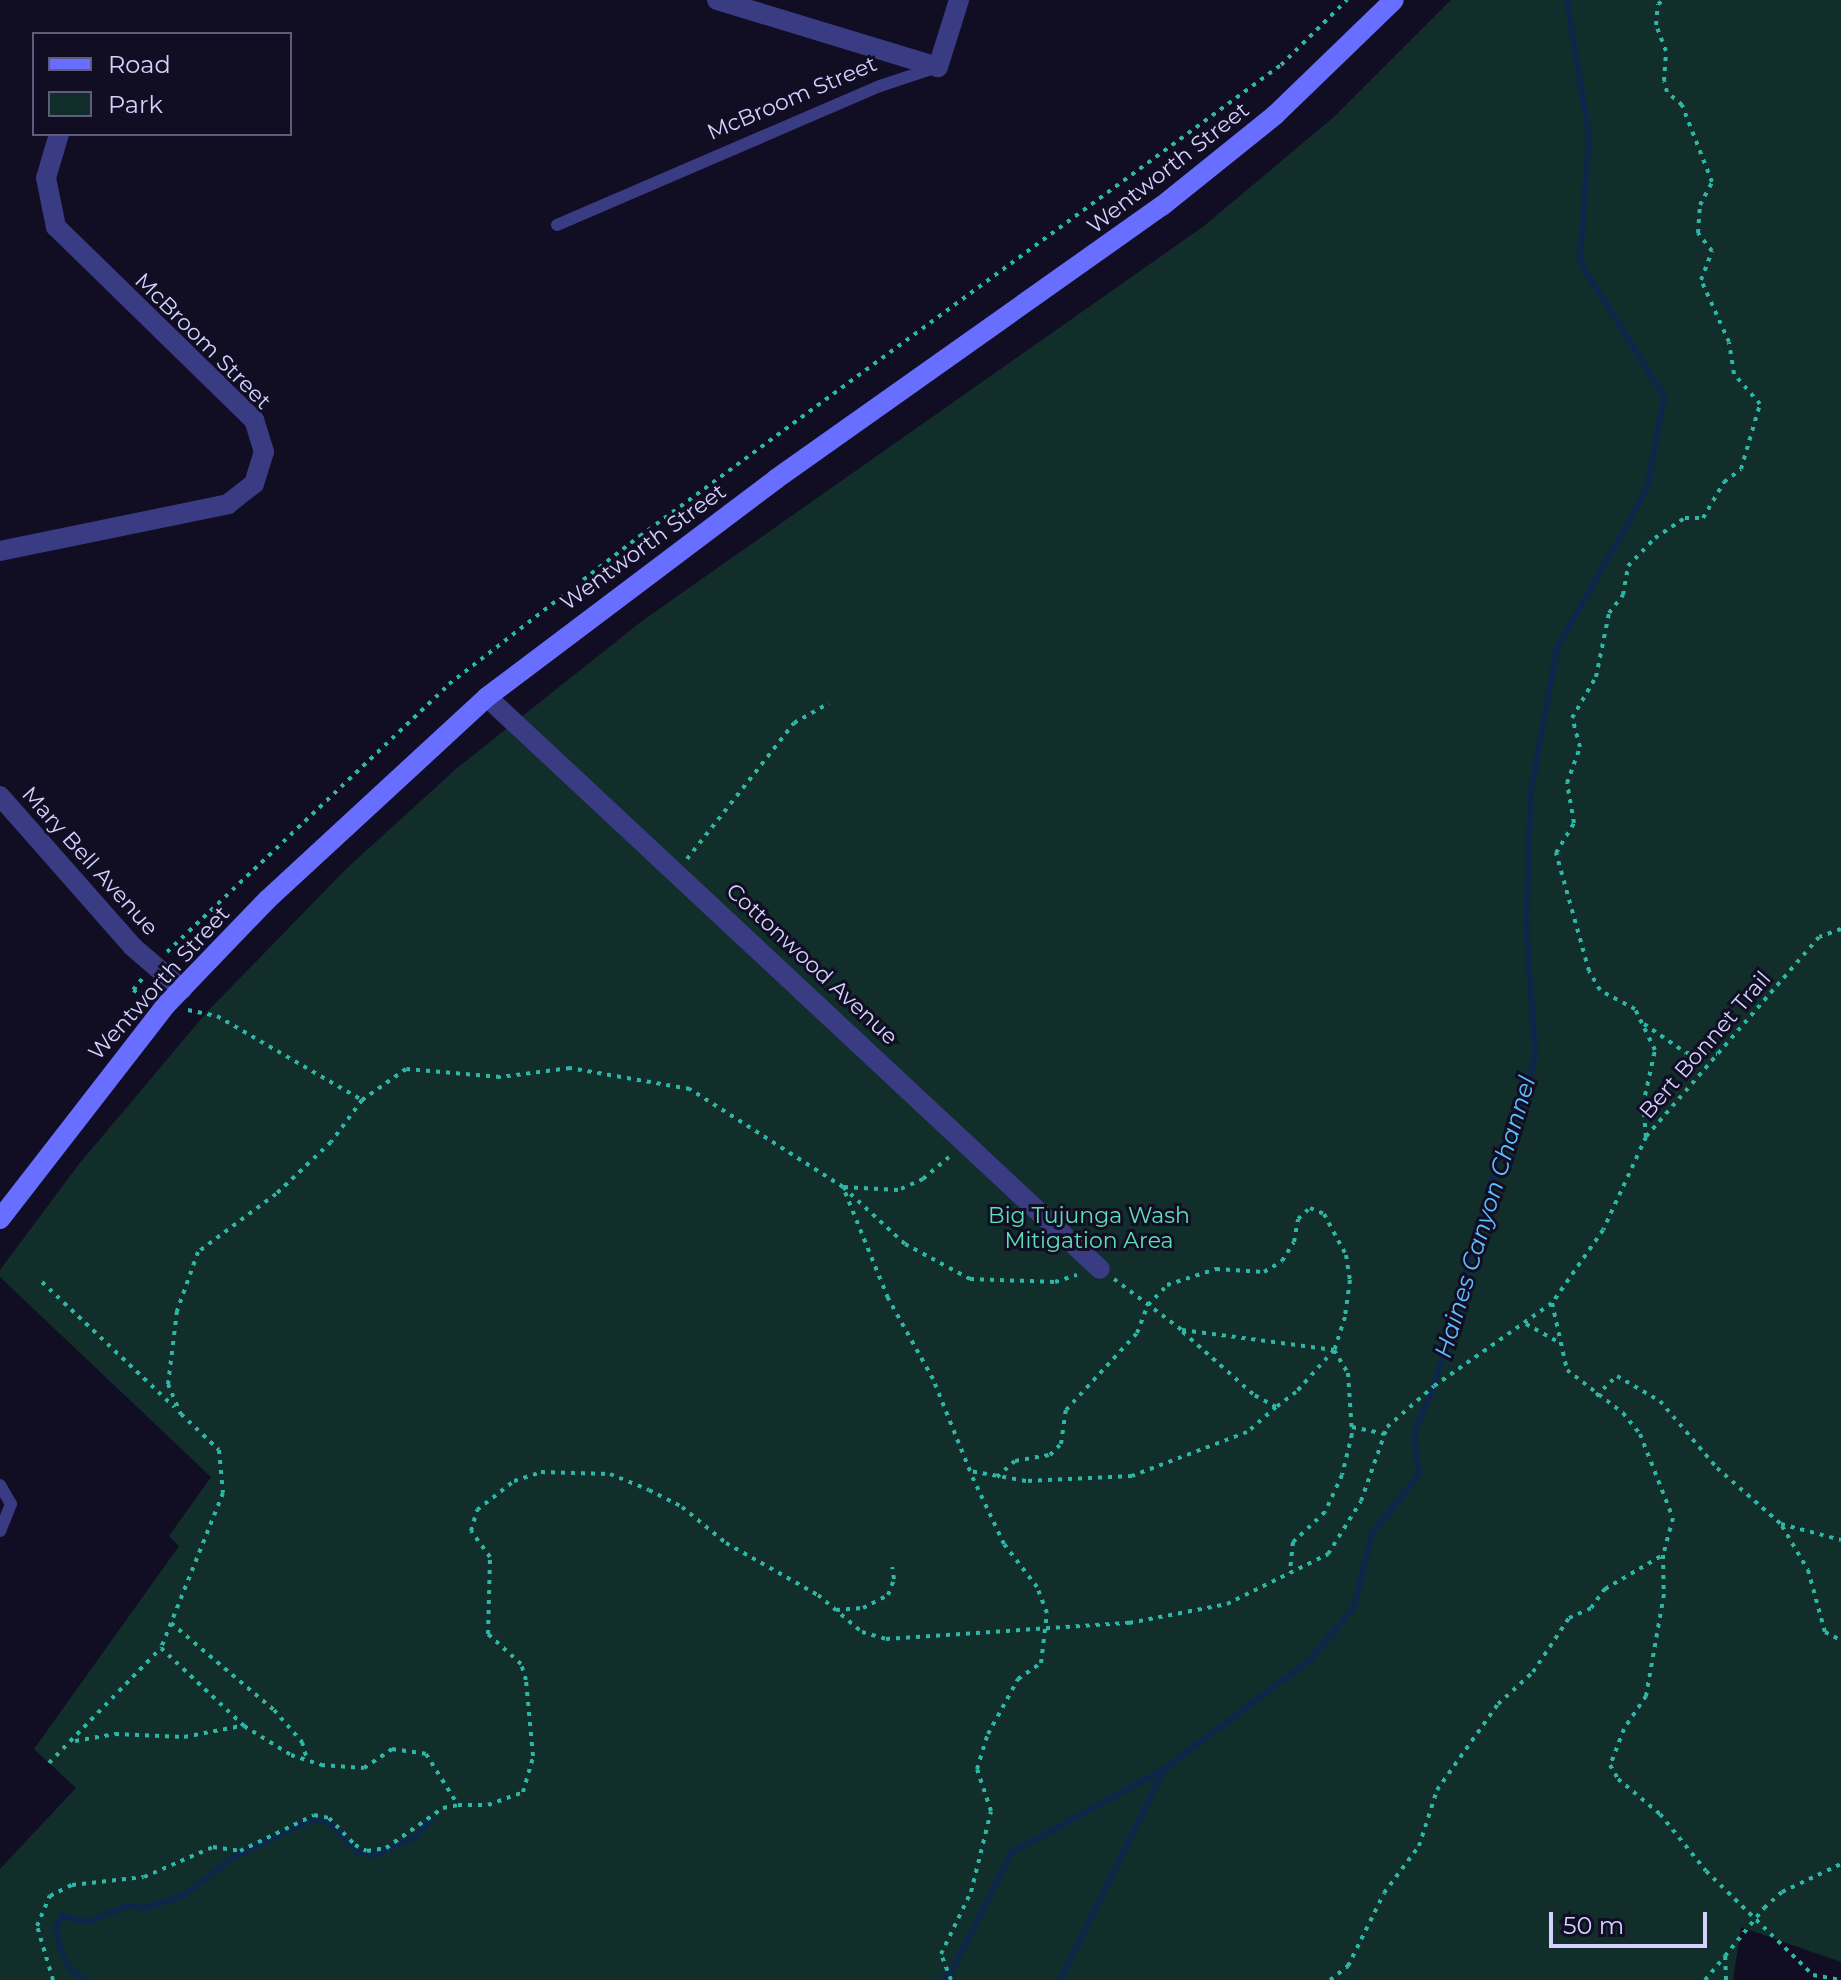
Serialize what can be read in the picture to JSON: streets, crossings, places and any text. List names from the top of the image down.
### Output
{
  "streets": {
    "main road": ["Wentworth Street"],
    "street": ["McBroom Street", "Mary Bell Avenue", "Cottonwood Avenue"],
    "path": ["Bert Bonnet Trail"]
  },
  "crossings": [
    ["Wentworth Street", "Mary Bell Avenue"],
    ["Wentworth Street", "Cottonwood Avenue"]
  ],
  "water": ["Haines Canyon Channel"],
  "parks": ["Big Tujunga Wash Mitigation Area"],
  "legend": ["Road", "Park"],
  "scale_bar": "50 m"
}
